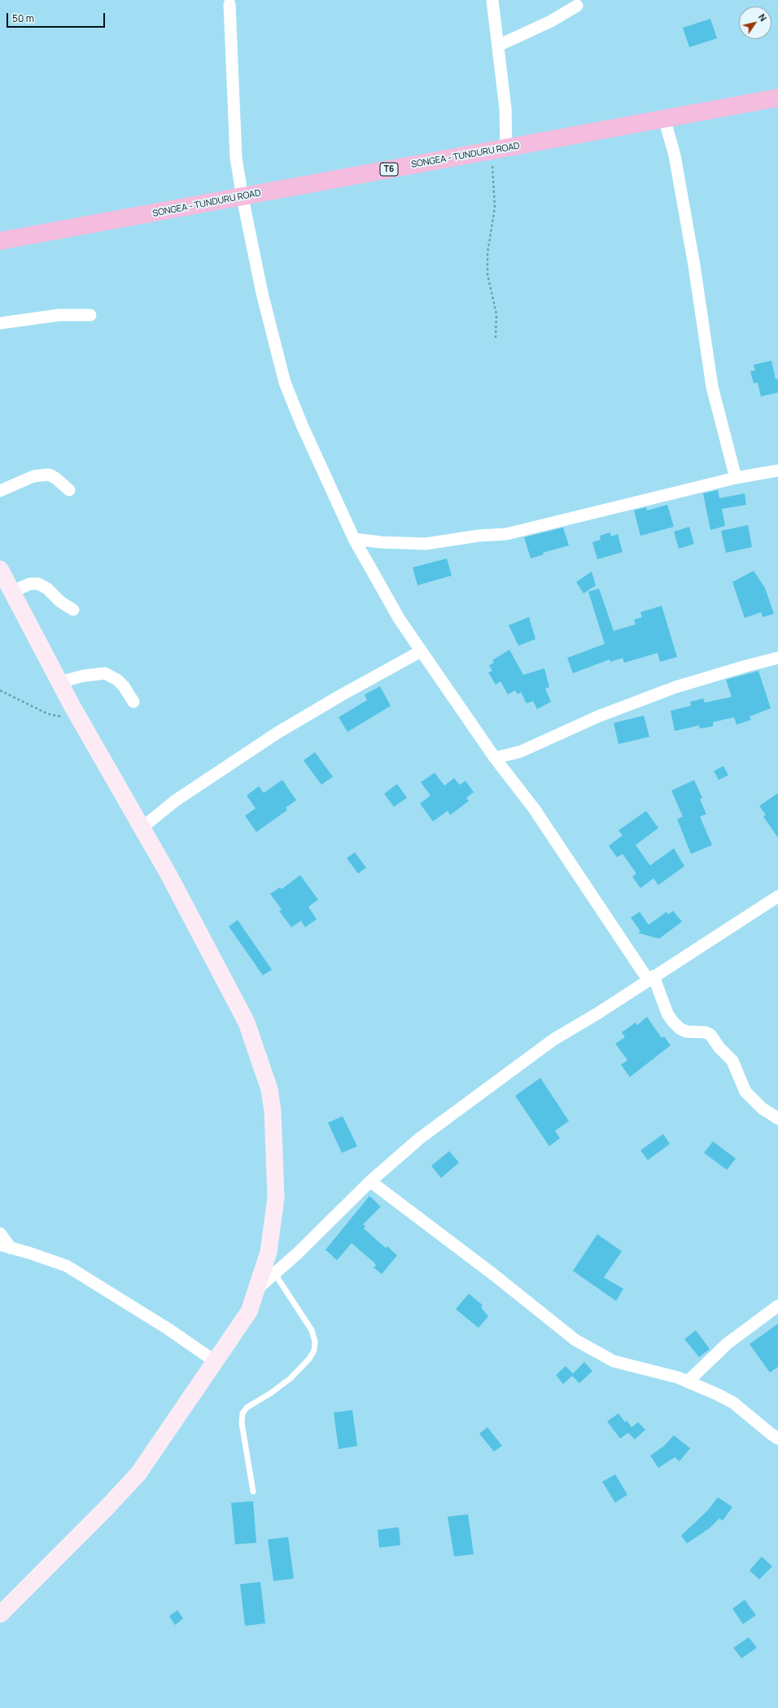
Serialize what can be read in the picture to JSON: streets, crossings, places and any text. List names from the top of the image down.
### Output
{
  "streets": {
    "highway": ["SONGEA - TUNDURU ROAD", "T6"]
  },
  "scale_bar": "50 m",
  "north": "top right"
}
